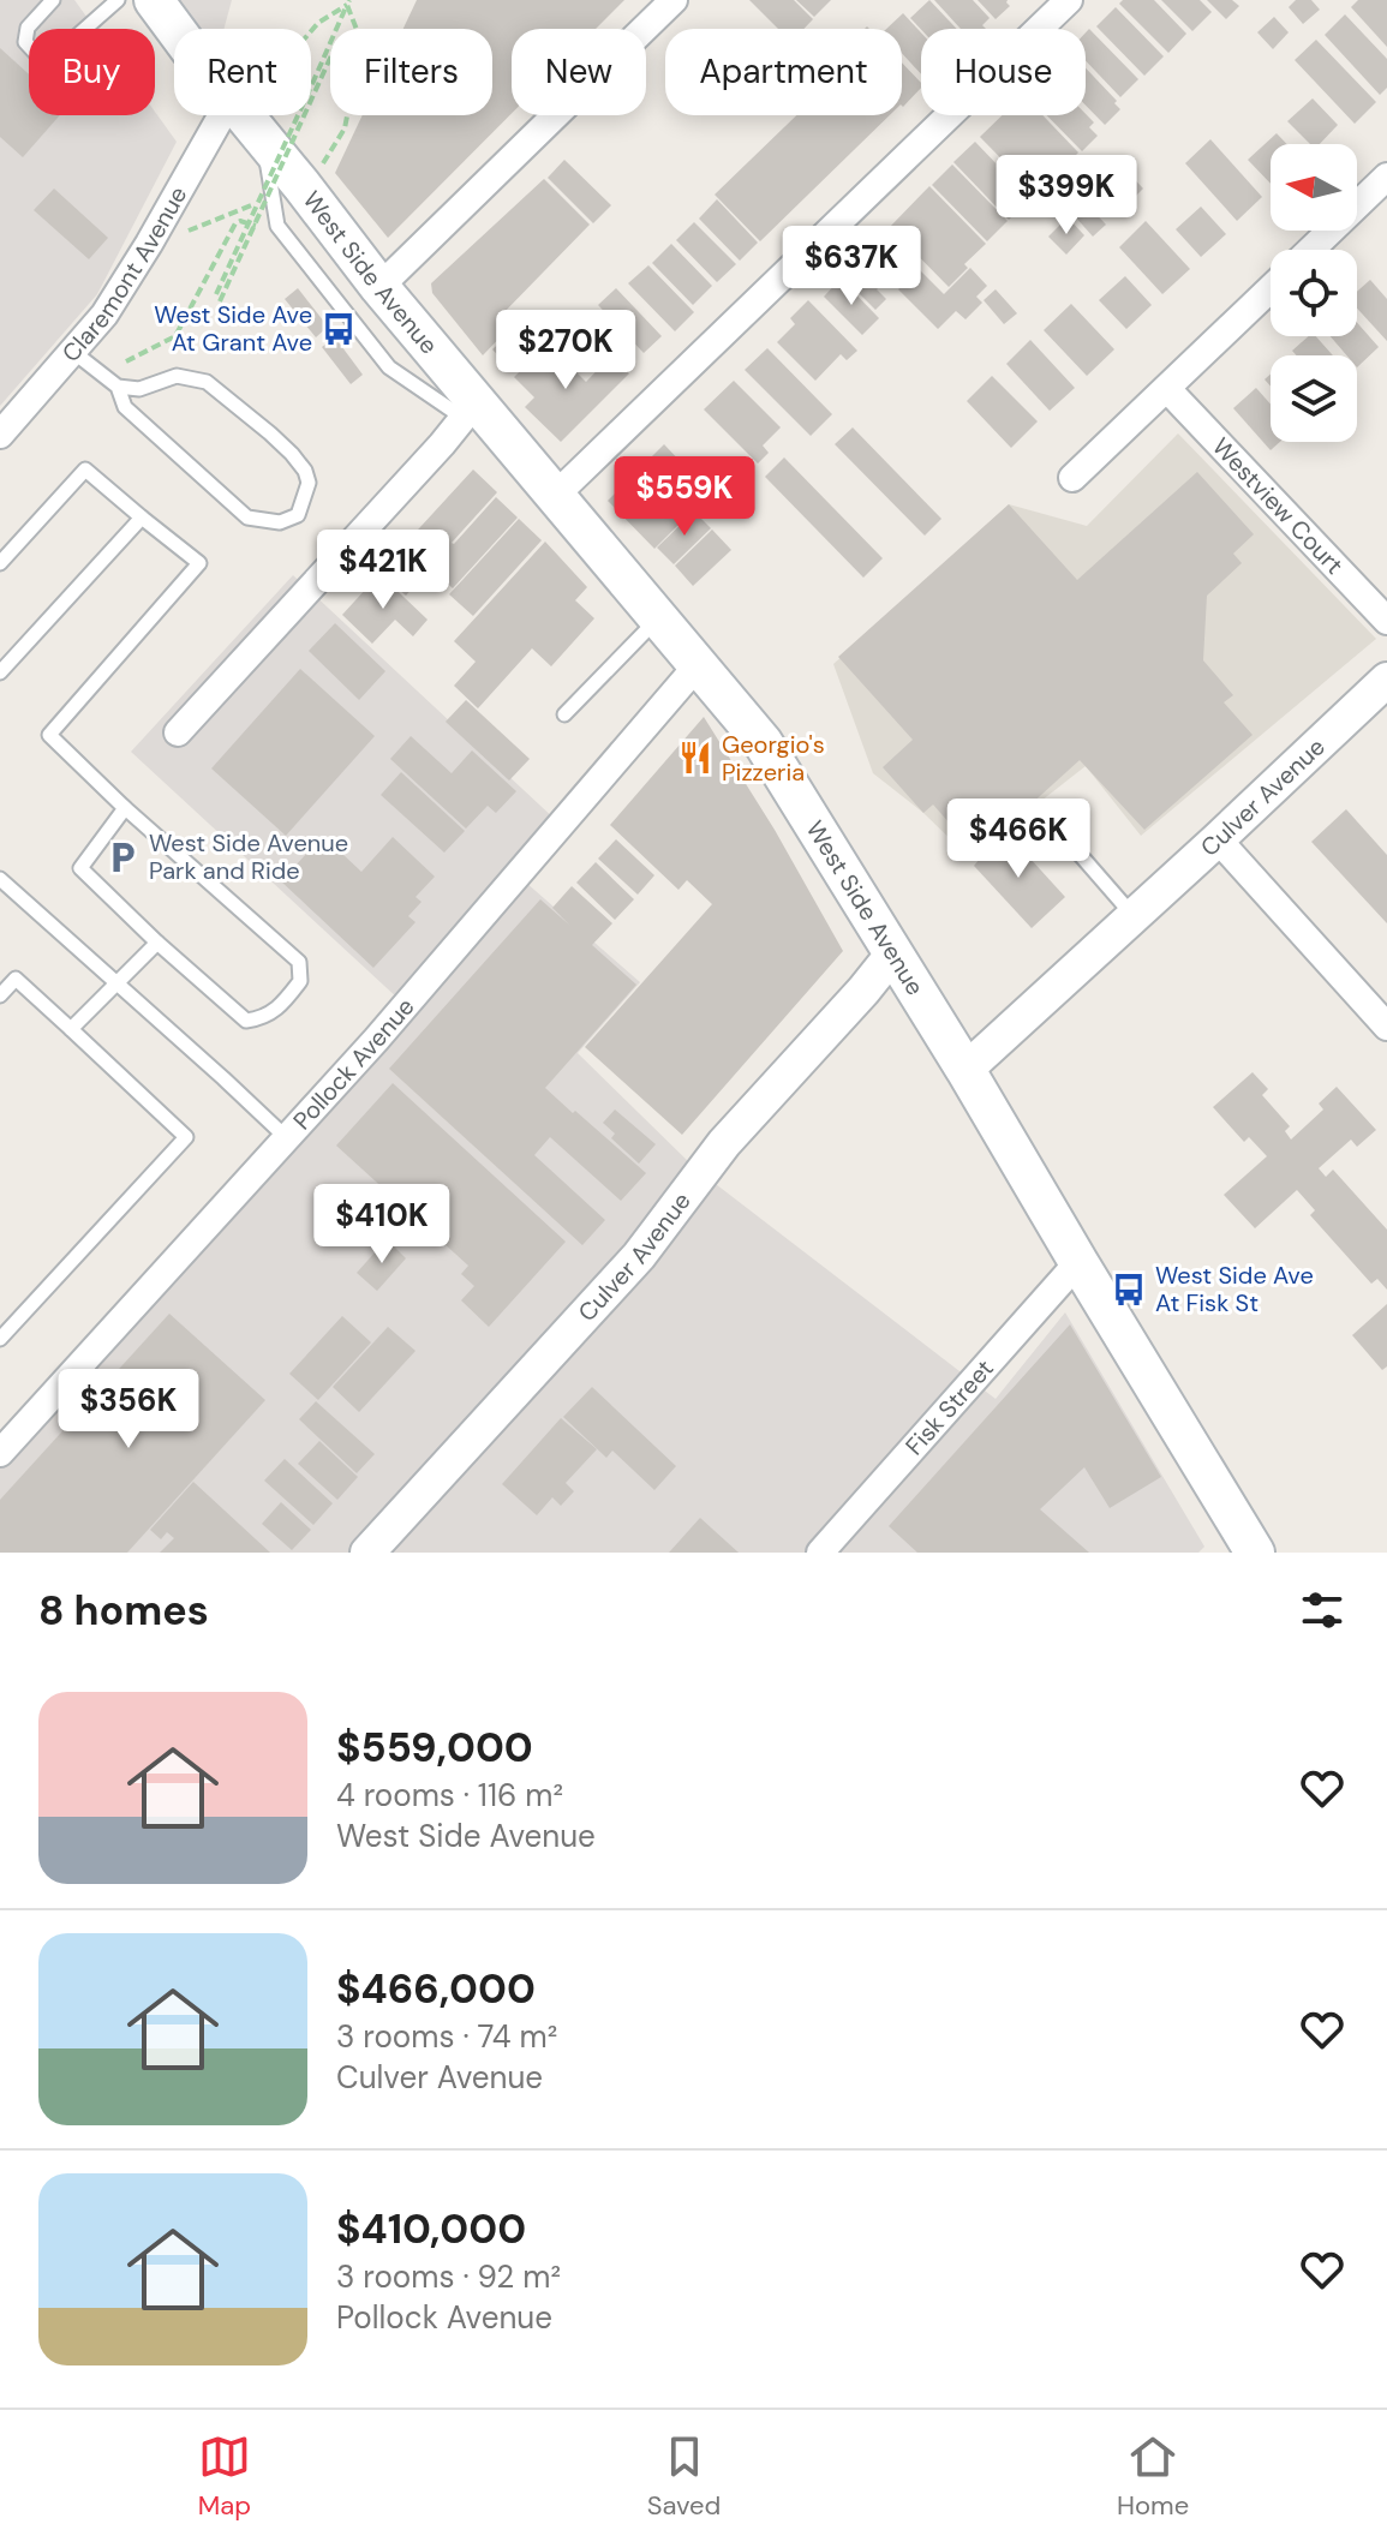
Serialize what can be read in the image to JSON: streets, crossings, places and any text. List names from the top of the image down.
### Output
{
  "streets": {
    "main road": ["West Side Avenue"],
    "street": [
      "Claremont Avenue",
      "Westview Court",
      "Culver Avenue",
      "Pollock Avenue",
      "Fisk Street"
    ]
  },
  "crossings": [
    ["West Side Avenue", "Culver Avenue"],
    ["West Side Avenue", "Pollock Avenue"],
    ["West Side Avenue", "Fisk Street"]
  ],
  "places": {
    "bus stop": ["West Side Ave At Grant Ave", "West Side Ave At Fisk St"],
    "restaurant": ["Georgio's Pizzeria"],
    "parking": ["West Side Avenue Park and Ride"]
  },
  "north": "left",
  "page": {
    "chip": [
      "Buy",
      "Rent",
      "Filters",
      "New",
      "Apartment",
      "House"
    ],
    "price": [
      "$399K",
      "$637K",
      "$270K",
      "$559K",
      "$421K",
      "$466K",
      "$410K",
      "$356K"
    ],
    "heading": "8 homes",
    "list": [
      {
        "name": "$559,000",
        "note": "4 rooms · 116 m² · West Side Avenue"
      },
      {
        "name": "$466,000",
        "note": "3 rooms · 74 m² · Culver Avenue"
      },
      {
        "name": "$410,000",
        "note": "3 rooms · 92 m² · Pollock Avenue"
      }
    ],
    "tabs": ["Map", "Saved", "Home"]
  }
}
